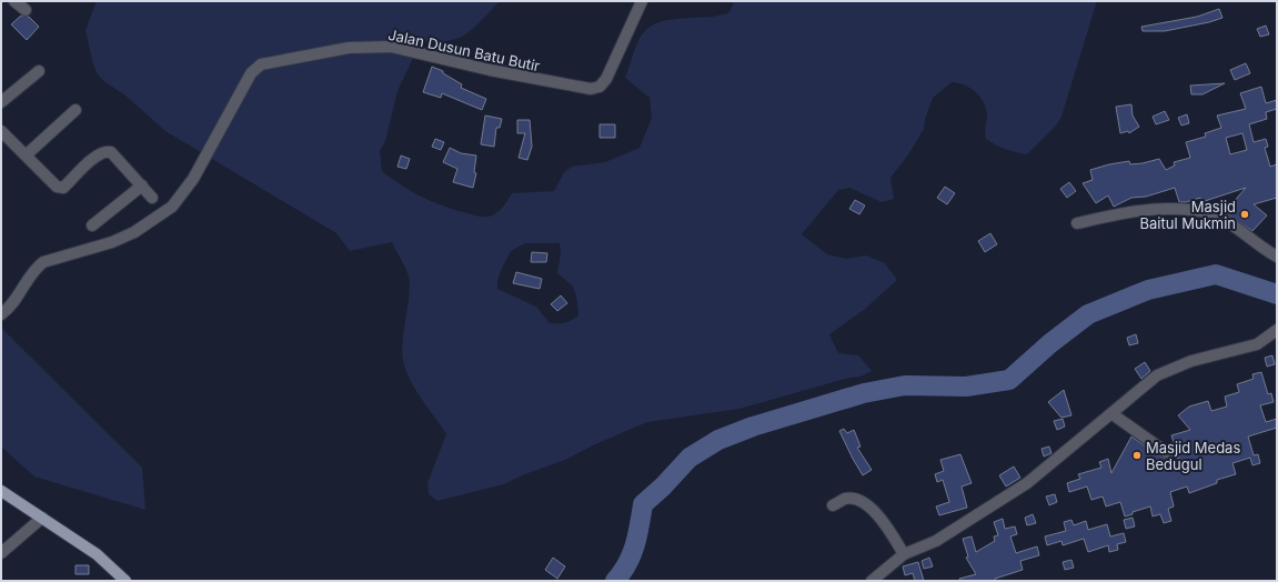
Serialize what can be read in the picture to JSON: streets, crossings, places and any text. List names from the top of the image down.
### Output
{
  "streets": {
    "street": ["Jalan Dusun Batu Butir"]
  },
  "places": ["Masjid Baitul Mukmin", "Masjid Medas Bedugul"]
}
